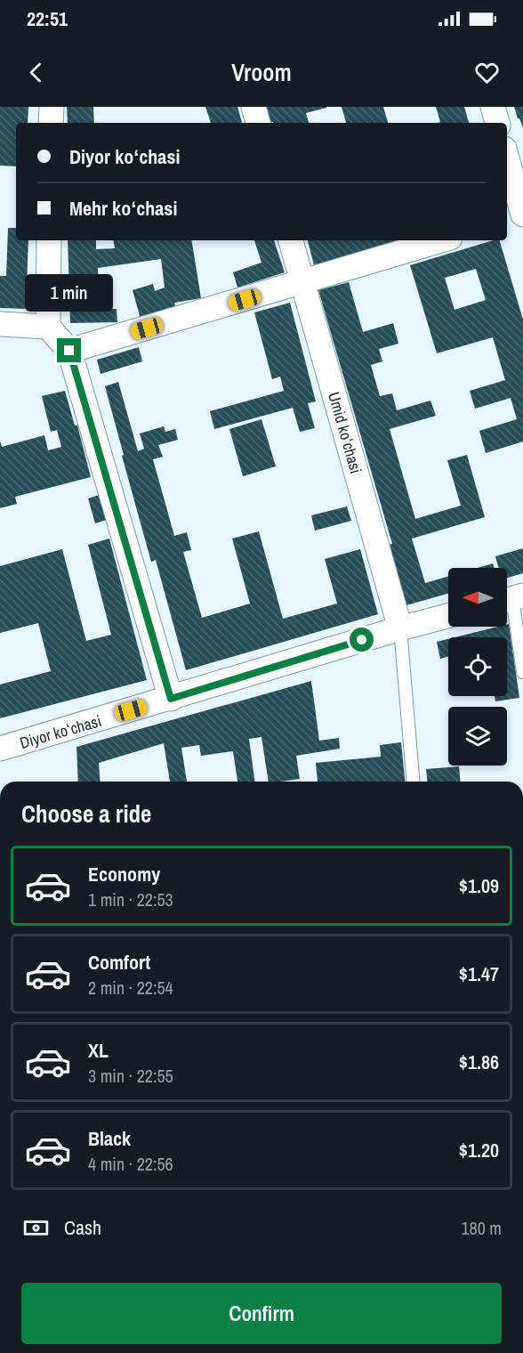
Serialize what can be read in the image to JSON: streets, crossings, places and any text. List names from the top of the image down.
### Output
{
  "streets": {
    "street": ["Umid koʻchasi", "Diyor koʻchasi"]
  },
  "crossings": [
    ["Umid koʻchasi", "Diyor koʻchasi"]
  ],
  "north": "left",
  "page": {
    "status": "22:51",
    "header": "Vroom",
    "banner": ["Diyor koʻchasi", "Mehr koʻchasi"],
    "bubble": "1 min",
    "heading": "Choose a ride",
    "list": [
      {
        "name": "Economy",
        "note": "1 min · 22:53",
        "value": "$1.09"
      },
      {
        "name": "Comfort",
        "note": "2 min · 22:54",
        "value": "$1.47"
      },
      {
        "name": "XL",
        "note": "3 min · 22:55",
        "value": "$1.86"
      },
      {
        "name": "Black",
        "note": "4 min · 22:56",
        "value": "$1.20"
      }
    ],
    "pay": ["Cash", "180 m"],
    "buttons": "Confirm"
  }
}
